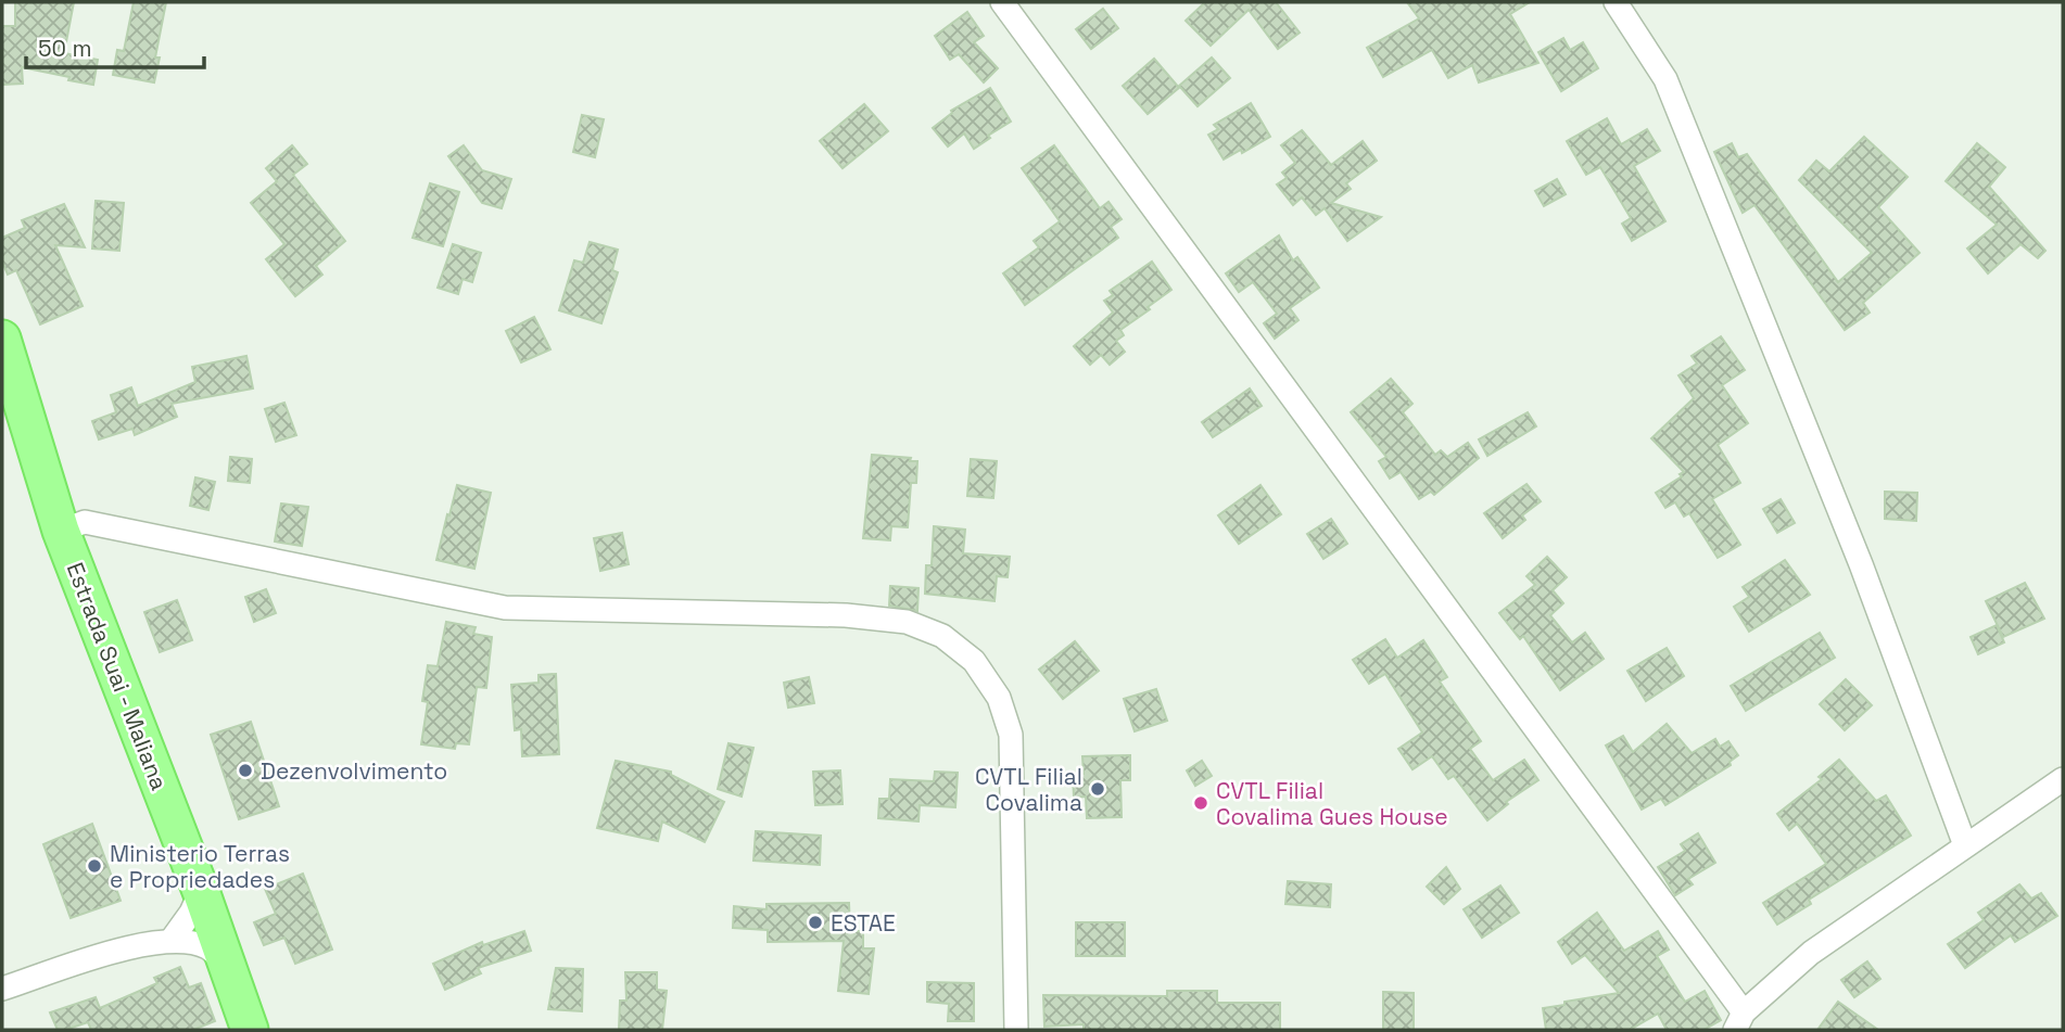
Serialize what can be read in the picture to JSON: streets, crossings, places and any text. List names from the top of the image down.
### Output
{
  "streets": {
    "main road": ["Estrada Suai - Maliana"]
  },
  "places": [
    "Dezenvolvimento",
    "CVTL Filial Covalima",
    "CVTL Filial Covalima Gues House",
    "Ministerio Terras e Propriedades",
    "ESTAE"
  ],
  "scale_bar": "50 m"
}
